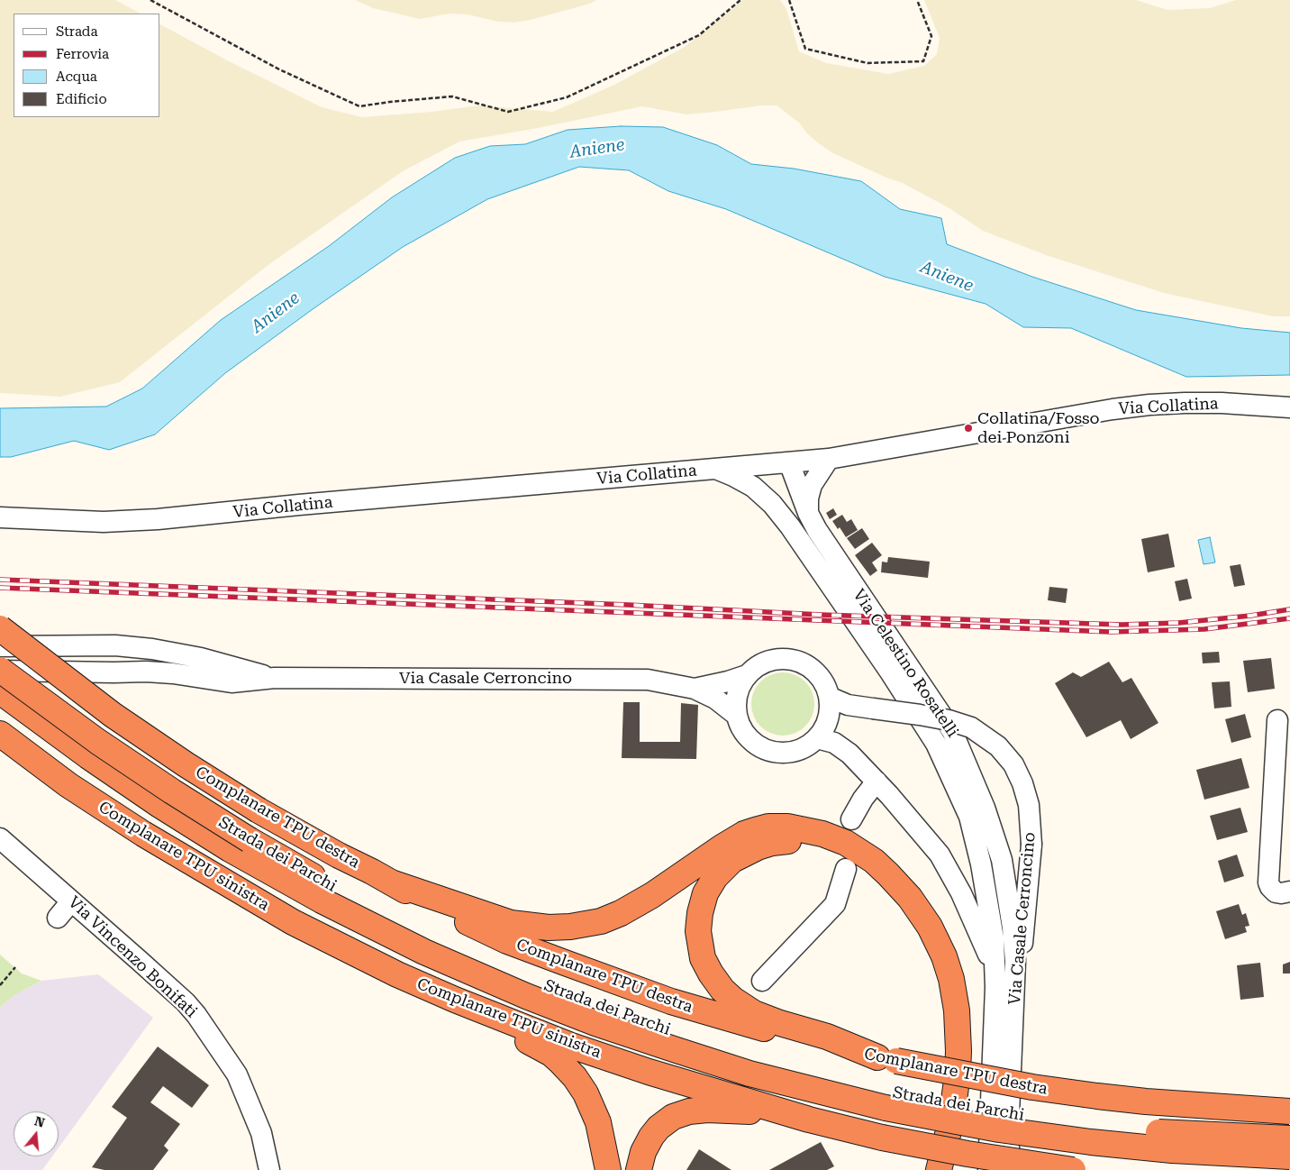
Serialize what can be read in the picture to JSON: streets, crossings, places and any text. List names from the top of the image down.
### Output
{
  "streets": {
    "highway": ["Complanare TPU destra", "Strada dei Parchi", "Complanare TPU sinistra"],
    "street": [
      "Via Collatina",
      "Via Celestino Rosatelli",
      "Via Casale Cerroncino",
      "Via Vincenzo Bonifati"
    ]
  },
  "crossings": [
    ["Via Collatina", "Via Celestino Rosatelli"],
    ["Via Celestino Rosatelli", "Via Casale Cerroncino"],
    ["Via Casale Cerroncino", "Strada dei Parchi"]
  ],
  "water": ["Aniene"],
  "places": ["Collatina/Fosso dei Ponzoni"],
  "legend": [
    "Strada",
    "Ferrovia",
    "Acqua",
    "Edificio"
  ],
  "north": "top"
}
